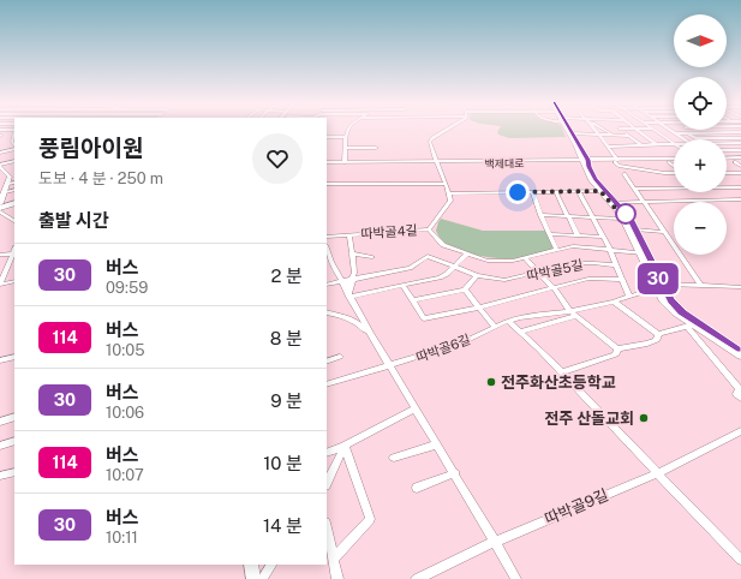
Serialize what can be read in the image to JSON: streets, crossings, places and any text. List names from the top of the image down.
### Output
{
  "streets": {
    "street": [
      "백제대로",
      "따박골4길",
      "따박골5길",
      "따박골6길",
      "따박골9길"
    ]
  },
  "places": ["전주화산초등학교", "전주 산돌교회"],
  "lines": ["bus line 30"],
  "north": "right",
  "page": {
    "on_map": "30",
    "map_buttons": ["+", "−"],
    "heading": [
      ["풍림아이원", "도보 · 4 분 · 250 m"],
      "출발 시간"
    ],
    "list": [
      {
        "mark": "30",
        "name": "버스",
        "note": "09:59",
        "value": "2 분"
      },
      {
        "mark": "114",
        "name": "버스",
        "note": "10:05",
        "value": "8 분"
      },
      {
        "mark": "30",
        "name": "버스",
        "note": "10:06",
        "value": "9 분"
      },
      {
        "mark": "114",
        "name": "버스",
        "note": "10:07",
        "value": "10 분"
      },
      {
        "mark": "30",
        "name": "버스",
        "note": "10:11",
        "value": "14 분"
      }
    ]
  }
}
